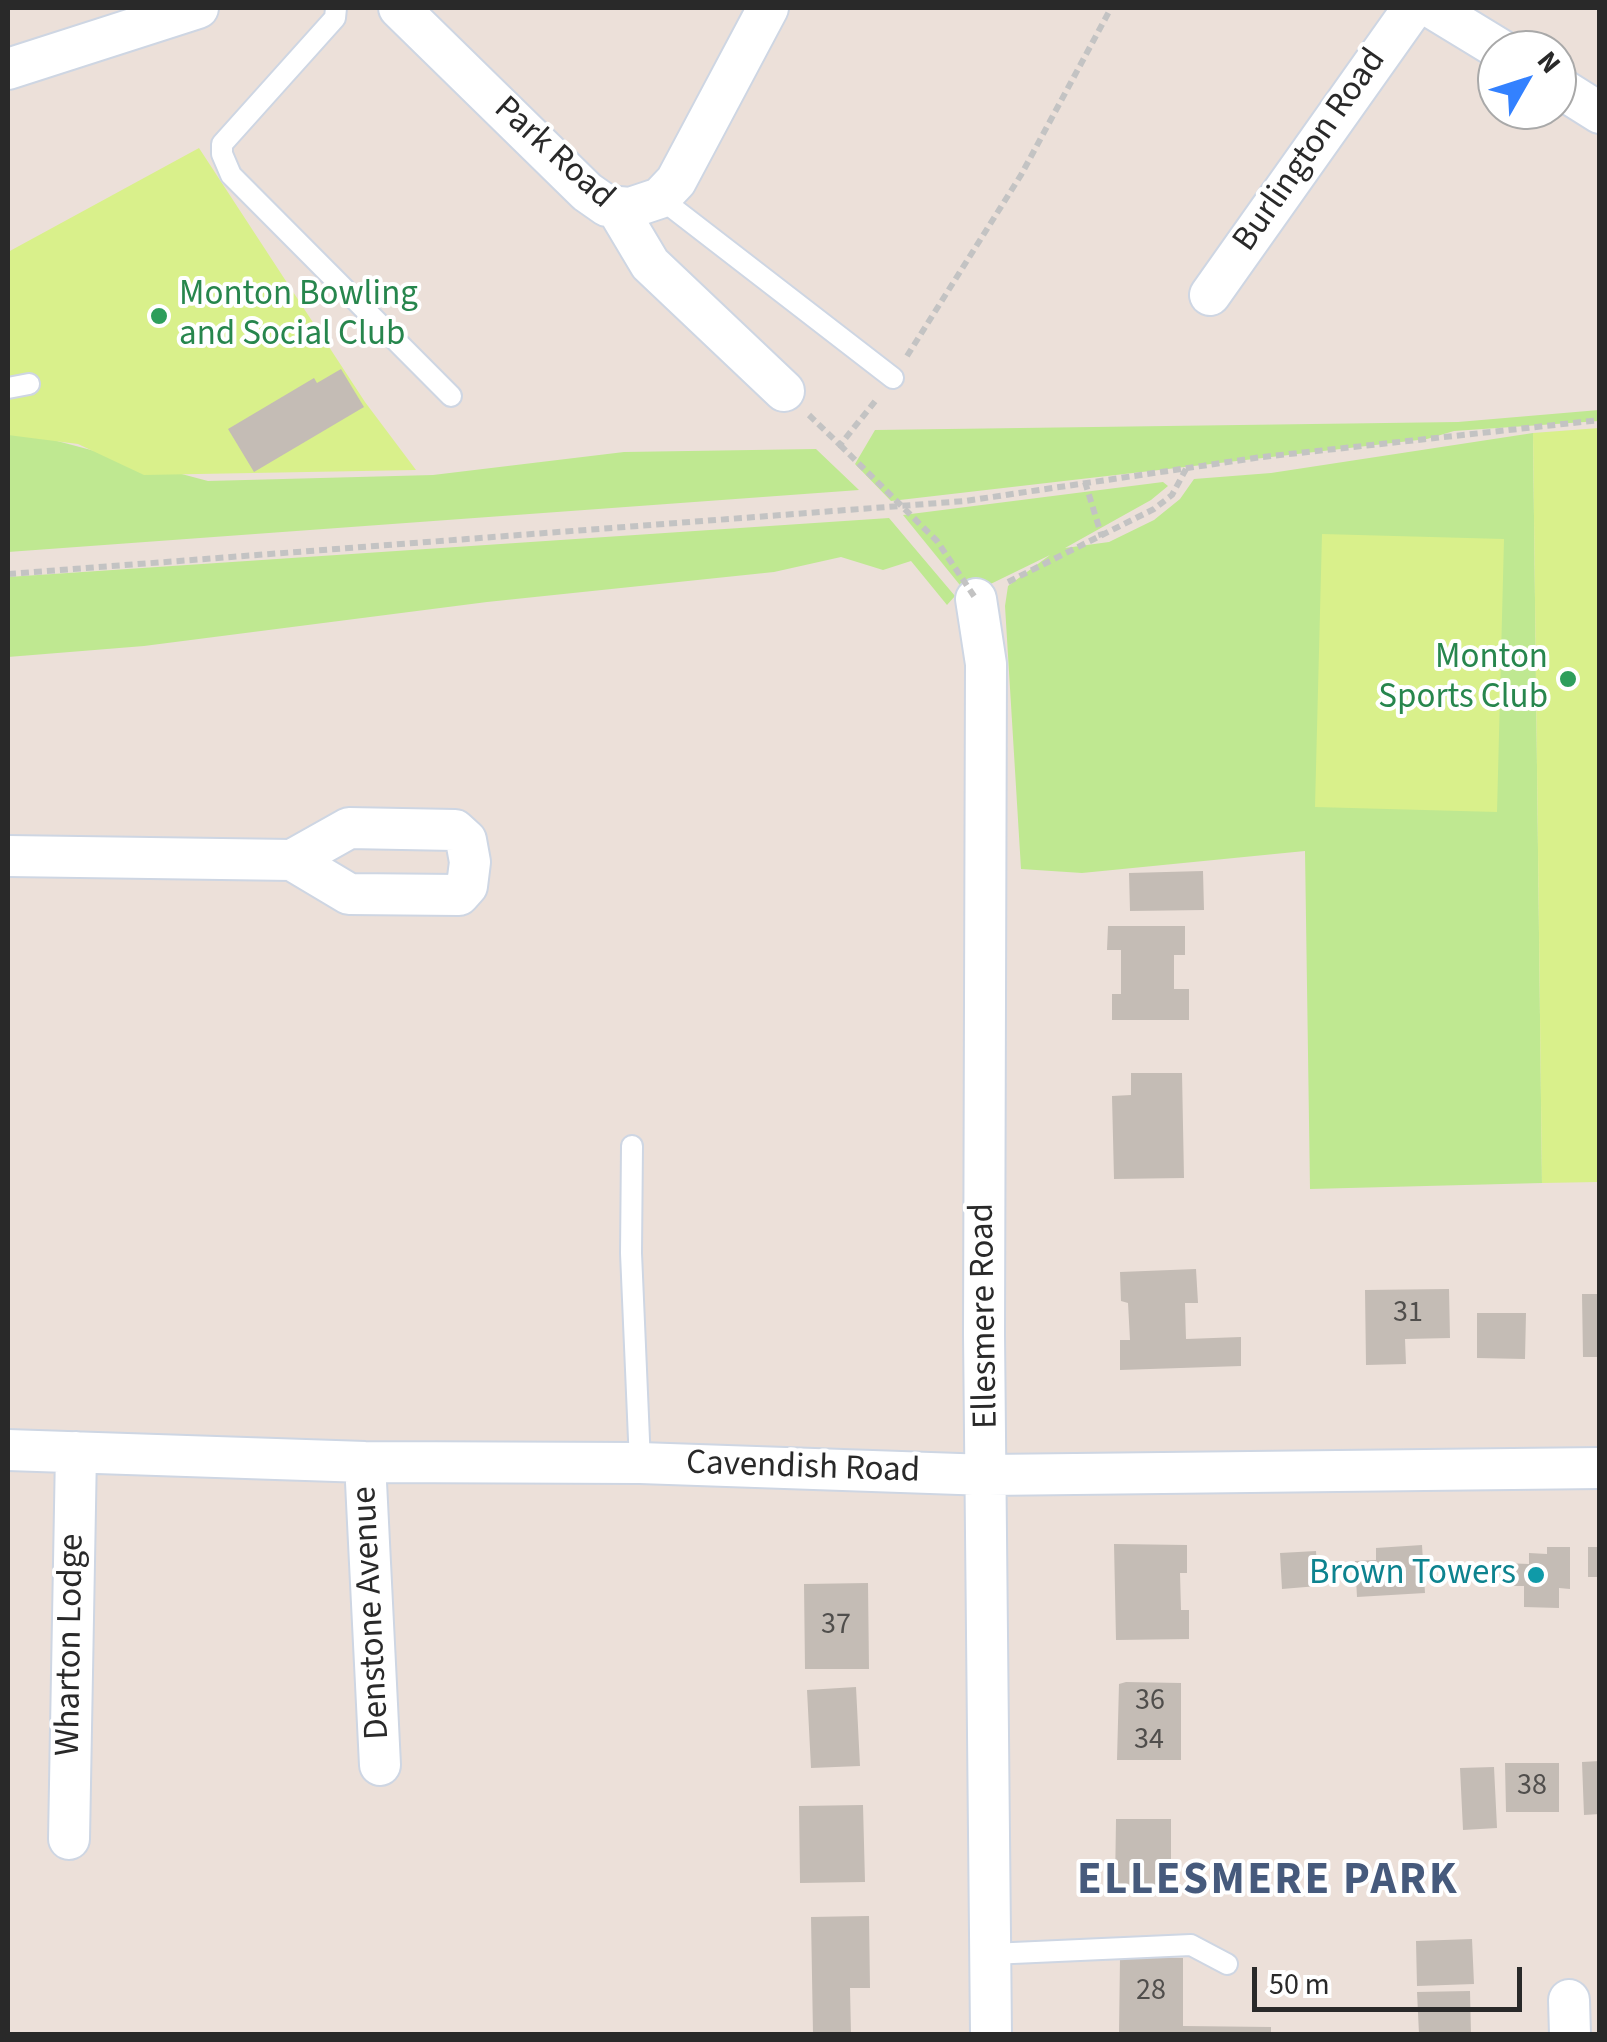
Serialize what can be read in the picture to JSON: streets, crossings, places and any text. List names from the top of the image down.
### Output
{
  "streets": {
    "street": [
      "Burlington Road",
      "Park Road",
      "Ellesmere Road",
      "Cavendish Road",
      "Denstone Avenue",
      "Wharton Lodge"
    ]
  },
  "crossings": [
    ["Ellesmere Road", "Cavendish Road"],
    ["Cavendish Road", "Denstone Avenue"],
    ["Cavendish Road", "Wharton Lodge"]
  ],
  "districts": ["ELLESMERE PARK"],
  "places": ["Monton Bowling and Social Club", "Monton Sports Club", "Brown Towers"],
  "house_numbers": [
    "31",
    "37",
    "36",
    "34",
    "38",
    "28"
  ],
  "scale_bar": "50 m",
  "north": "top right"
}
